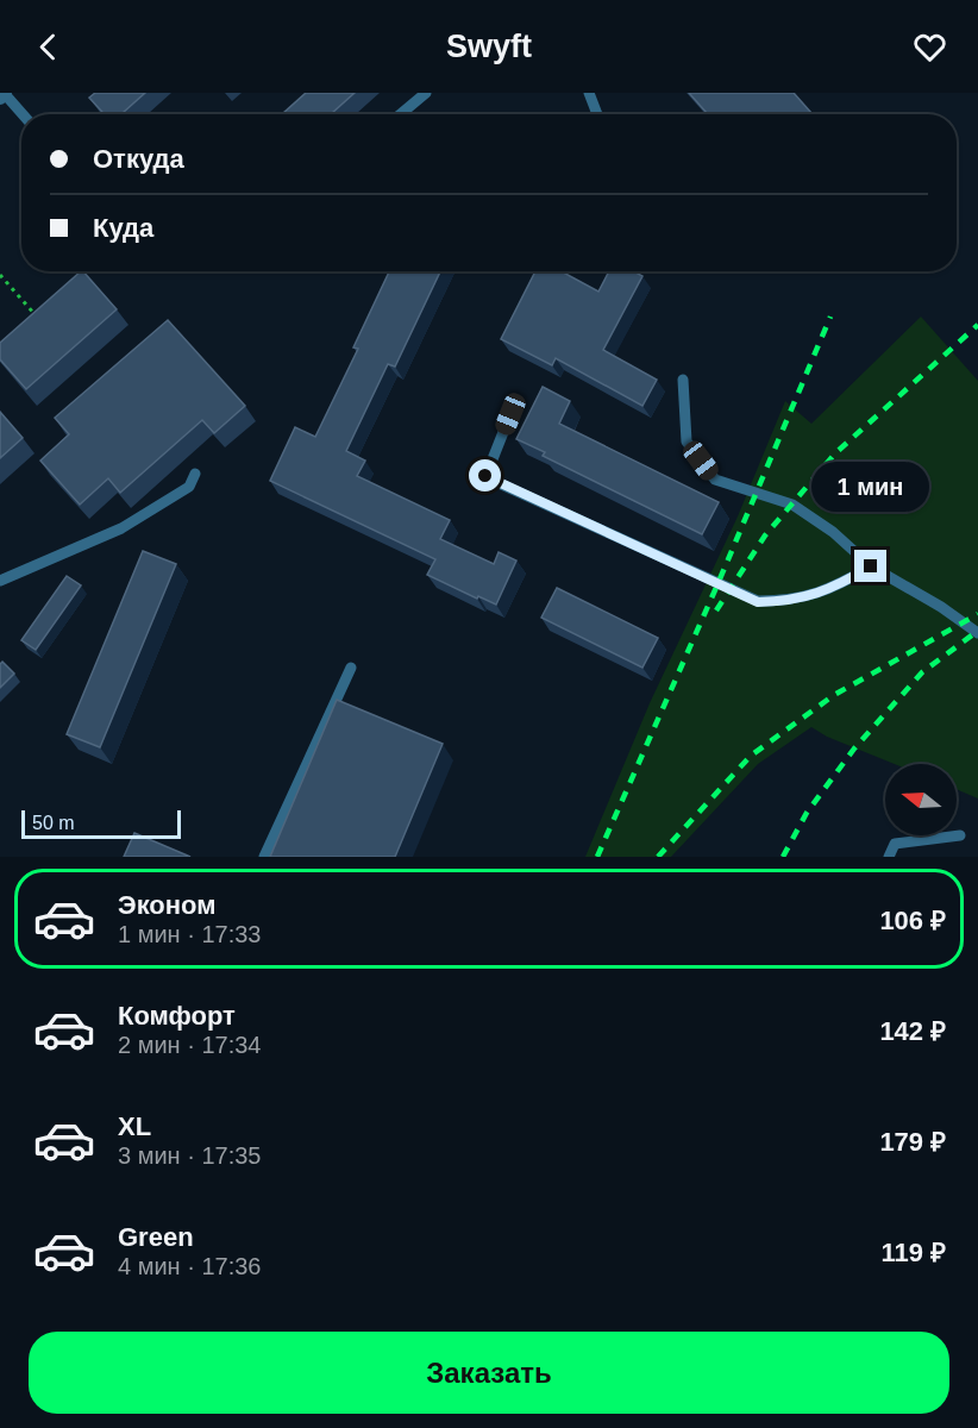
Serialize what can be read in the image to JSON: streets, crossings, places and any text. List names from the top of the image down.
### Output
{
  "scale_bar": "50 m",
  "north": "left",
  "page": {
    "header": "Swyft",
    "banner": ["Откуда", "Куда"],
    "bubble": "1 мин",
    "scale": "50 m",
    "list": [
      {
        "name": "Эконом",
        "note": "1 мин · 17:33",
        "value": "106 ₽"
      },
      {
        "name": "Комфорт",
        "note": "2 мин · 17:34",
        "value": "142 ₽"
      },
      {
        "name": "XL",
        "note": "3 мин · 17:35",
        "value": "179 ₽"
      },
      {
        "name": "Green",
        "note": "4 мин · 17:36",
        "value": "119 ₽"
      }
    ],
    "buttons": "Заказать"
  }
}
